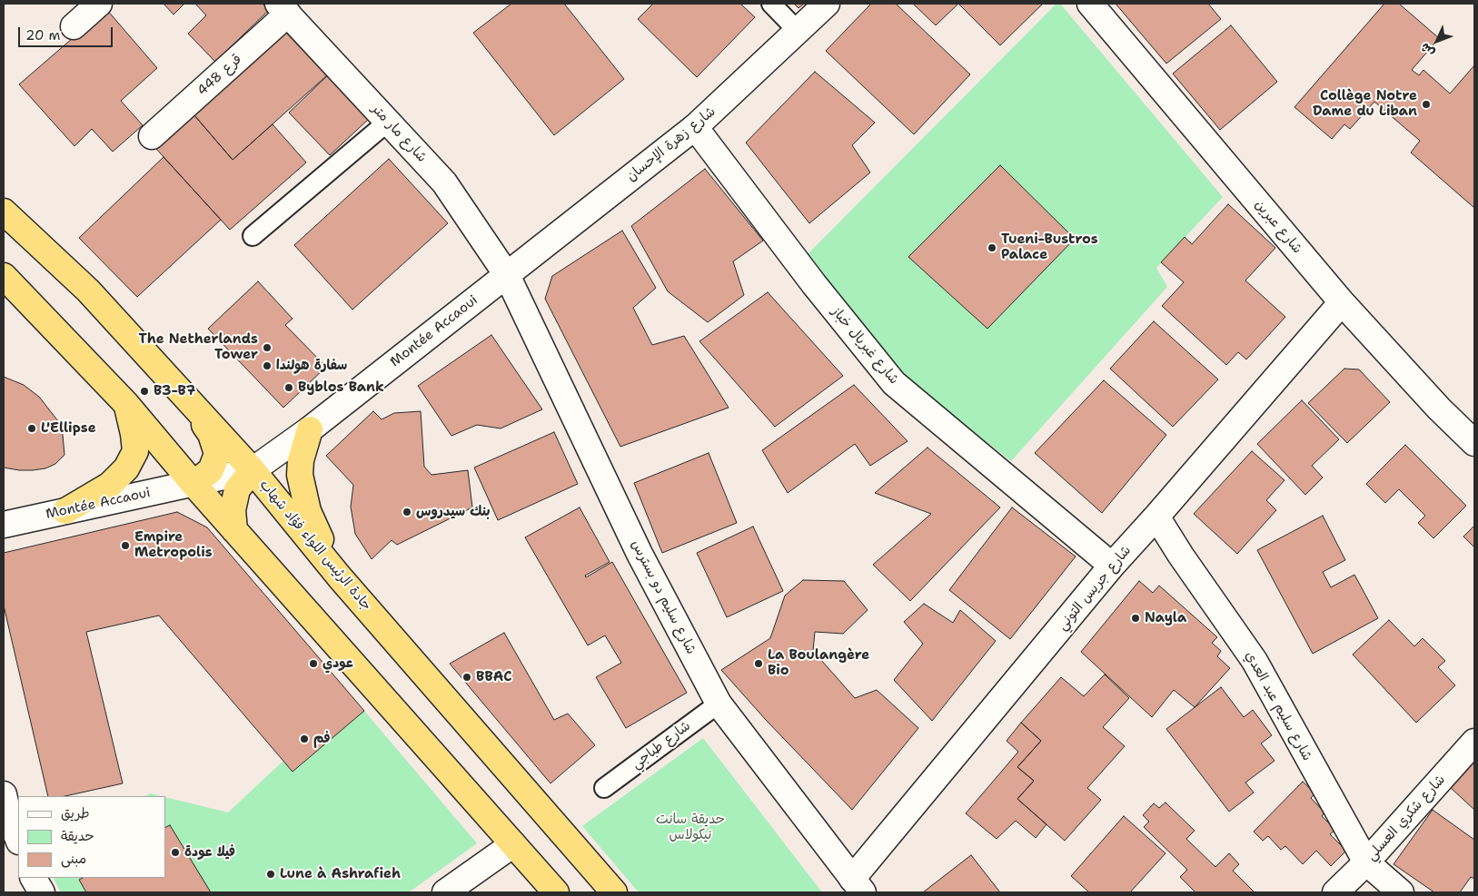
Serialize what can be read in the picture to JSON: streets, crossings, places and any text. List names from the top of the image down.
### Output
{
  "streets": {
    "highway": ["جادة الرئيس اللواء فؤاد شهاب"],
    "street": [
      "قرع 448",
      "شارع مار متر",
      "شارع زهرة الإحسان",
      "شارع عبرين",
      "Montée Accaoui",
      "شارع غبريال خباز",
      "شارع جريس التوني",
      "شارع سليم دو بسترس",
      "شارع سليم عبد العدي",
      "شارع شكري العسلي"
    ],
    "lane": ["شارع طباجي"]
  },
  "crossings": [
    ["قرع 448", "شارع مار متر"],
    ["شارع مار متر", "شارع زهرة الإحسان"],
    ["شارع مار متر", "Montée Accaoui"],
    ["شارع مار متر", "شارع سليم دو بسترس"],
    ["شارع زهرة الإحسان", "Montée Accaoui"],
    ["شارع زهرة الإحسان", "شارع غبريال خباز"],
    ["شارع زهرة الإحسان", "شارع سليم دو بسترس"],
    ["شارع عبرين", "شارع جريس التوني"],
    ["Montée Accaoui", "جادة الرئيس اللواء فؤاد شهاب"],
    ["Montée Accaoui", "شارع سليم دو بسترس"],
    ["شارع غبريال خباز", "شارع جريس التوني"],
    ["شارع جريس التوني", "شارع سليم دو بسترس"],
    ["شارع جريس التوني", "شارع سليم عبد العدي"],
    ["شارع سليم دو بسترس", "شارع طباجي"],
    ["شارع سليم عبد العدي", "شارع شكري العسلي"]
  ],
  "parks": ["حديقة سانت نيكولاس"],
  "places": [
    "Collège Notre Dame du Liban",
    "Tueni-Bustros Palace",
    "The Netherlands Tower",
    "سفارة هولندا",
    "Byblos Bank",
    "B3-B7",
    "L'Ellipse",
    "بنك سيدروس",
    "Empire Metropolis",
    "Nayla",
    "عودي",
    "La Boulangère Bio",
    "BBAC",
    "فم",
    "فيلا عودة",
    "Lune à Ashrafieh"
  ],
  "legend": ["طريق", "حديقة", "مبنى"],
  "scale_bar": "20 m",
  "north": "bottom left"
}
